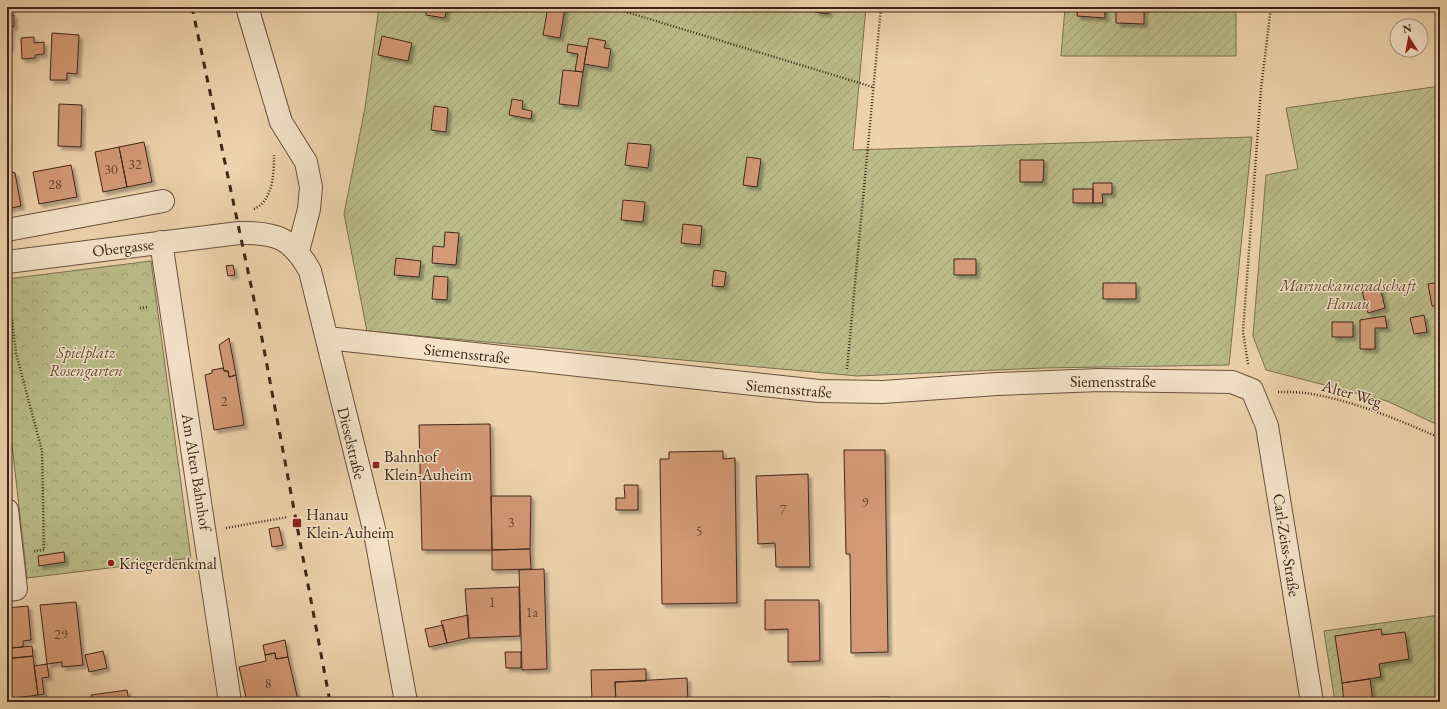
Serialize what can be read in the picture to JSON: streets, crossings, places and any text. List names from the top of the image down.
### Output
{
  "streets": {
    "street": [
      "Obergasse",
      "Siemensstraße",
      "Dieselstraße",
      "Am Alten Bahnhof",
      "Carl-Zeiss-Straße"
    ],
    "path": ["Alter Weg"]
  },
  "crossings": [
    ["Obergasse", "Dieselstraße"],
    ["Obergasse", "Am Alten Bahnhof"],
    ["Siemensstraße", "Alter Weg"],
    ["Siemensstraße", "Dieselstraße"],
    ["Siemensstraße", "Carl-Zeiss-Straße"],
    ["Alter Weg", "Carl-Zeiss-Straße"]
  ],
  "parks": ["Marinekameradschaft Hanau", "Spielplatz Rosengarten"],
  "places": {
    "transit": ["Bahnhof Klein-Auheim", "Hanau Klein-Auheim"],
    "other": ["Kriegerdenkmal"]
  },
  "house_numbers": [
    "32",
    "30",
    "28",
    "2",
    "9",
    "7",
    "3",
    "5",
    "1",
    "1a",
    "29",
    "8"
  ],
  "north": "top"
}
